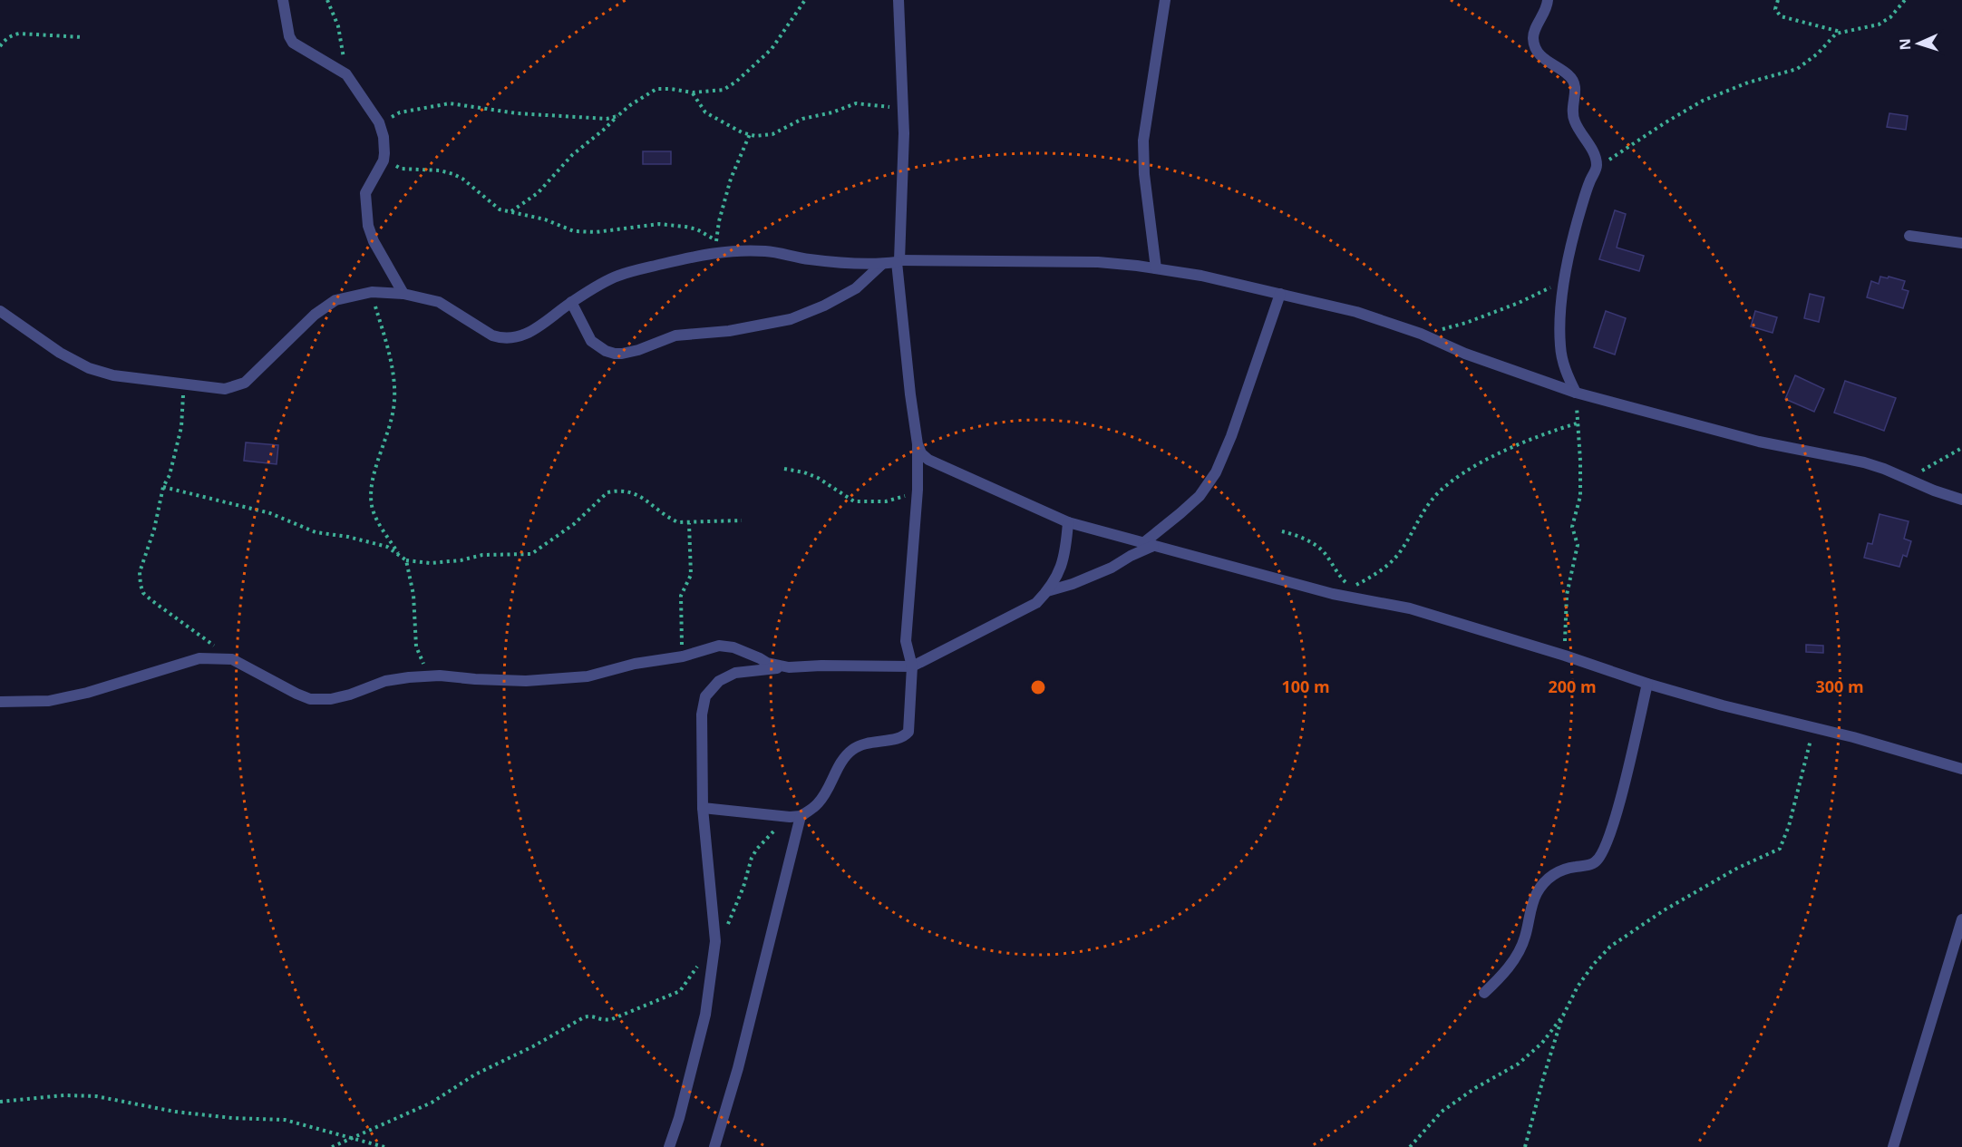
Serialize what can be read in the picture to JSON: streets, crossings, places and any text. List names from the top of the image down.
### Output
{
  "north": "left",
  "rings": ["100 m", "200 m", "300 m"]
}
